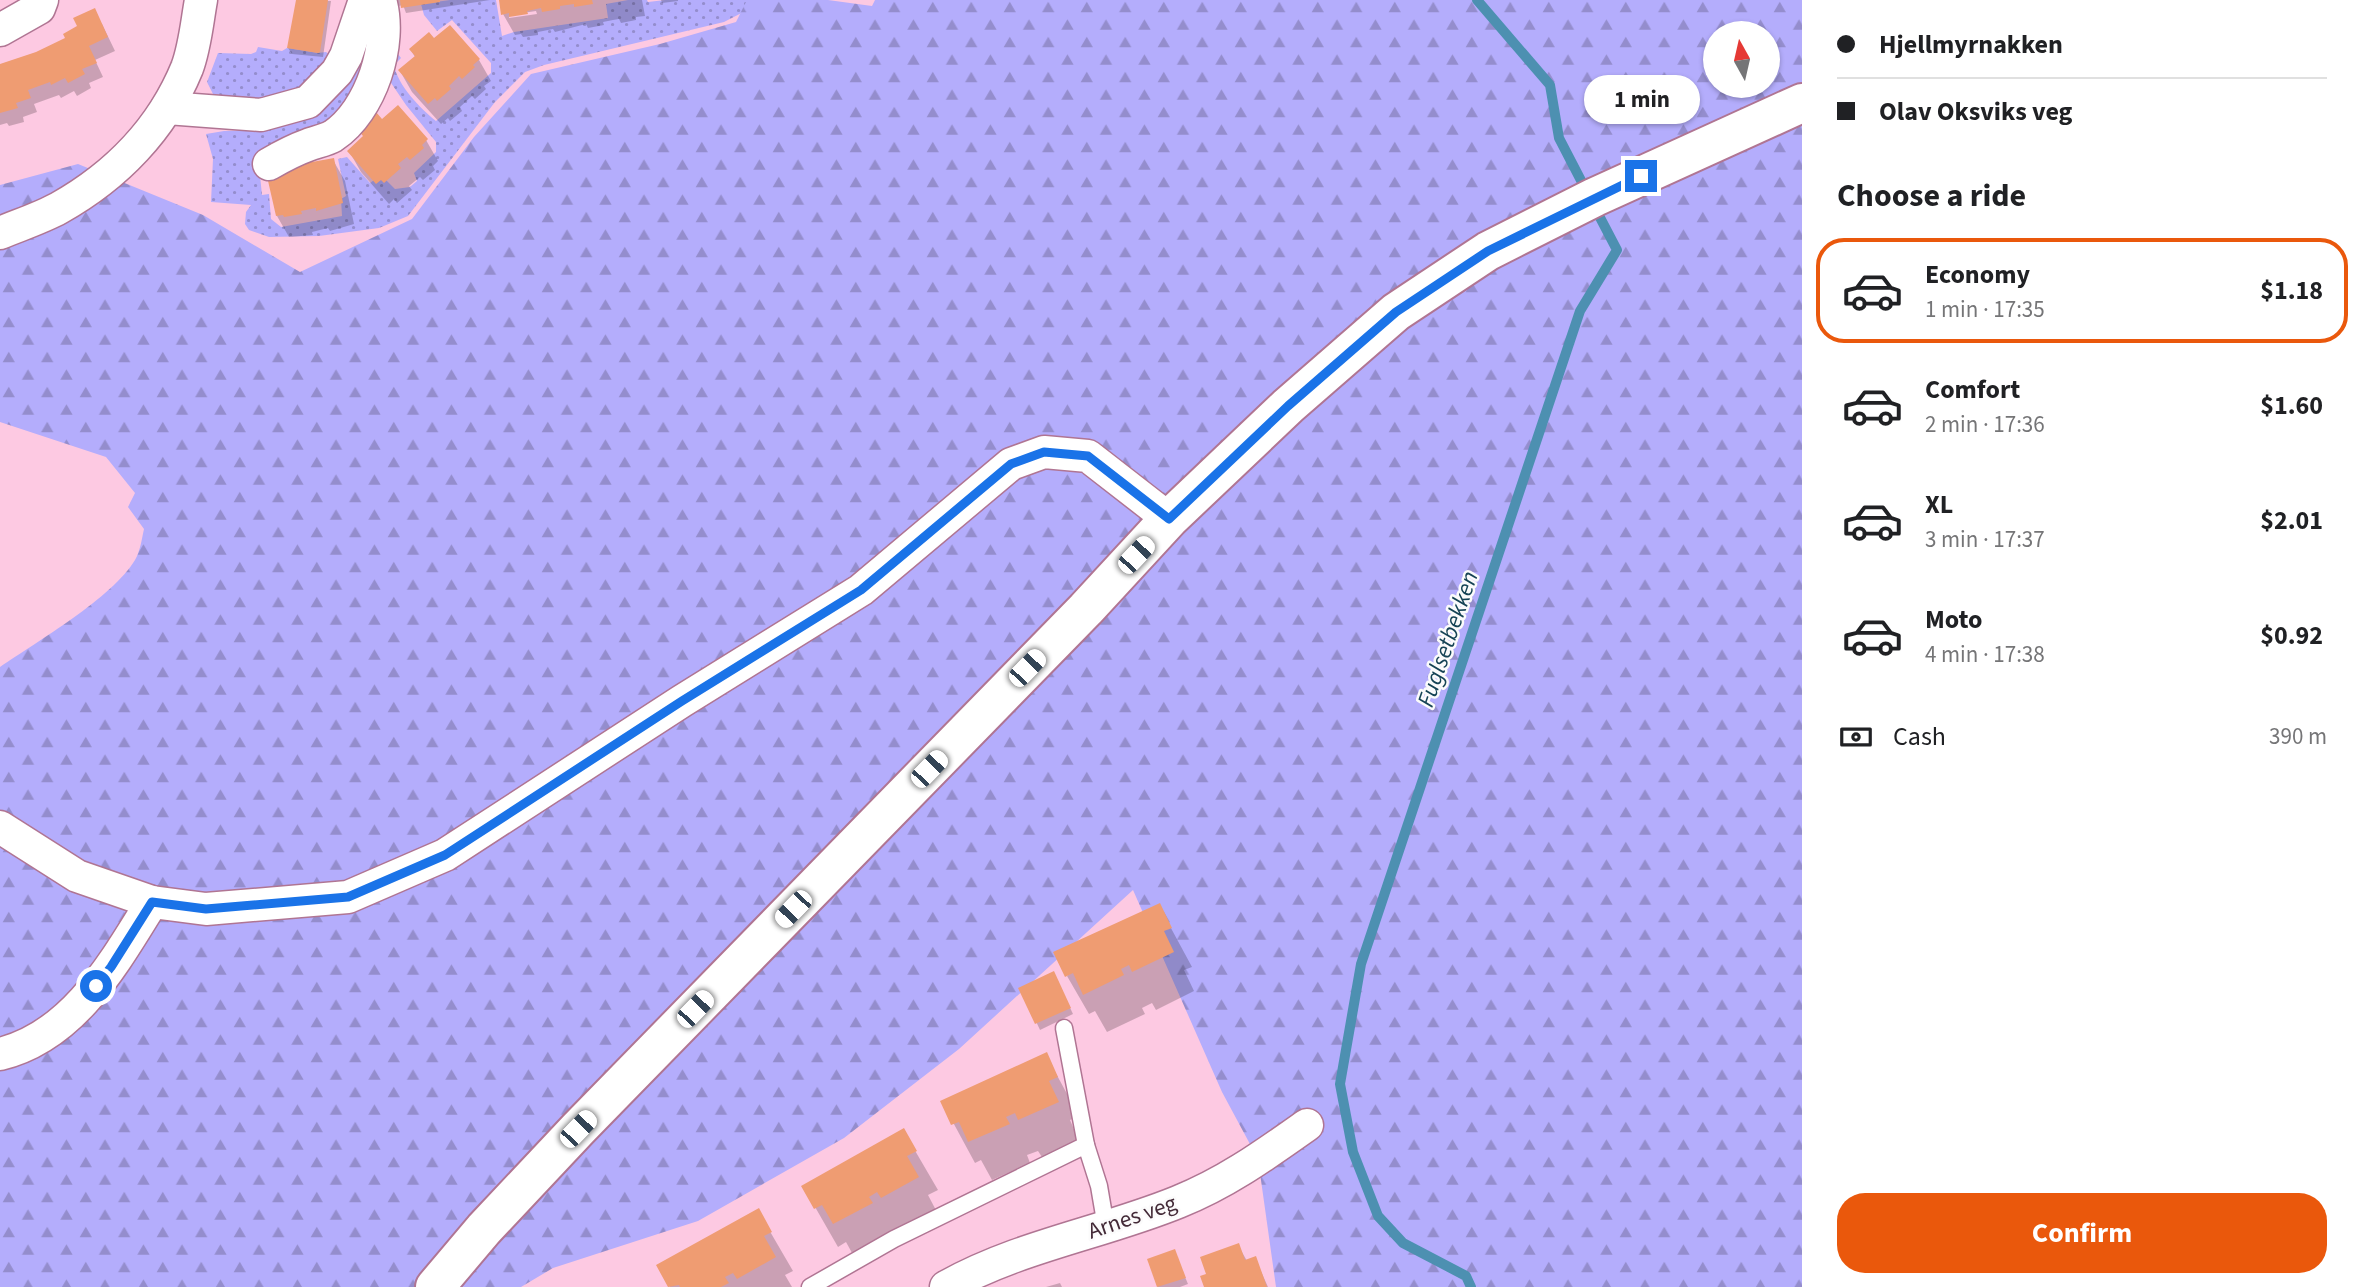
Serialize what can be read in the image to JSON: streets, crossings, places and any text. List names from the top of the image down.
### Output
{
  "streets": {
    "street": ["Arnes veg"]
  },
  "water": ["Fuglsetbekken"],
  "north": "top",
  "page": {
    "banner": ["Hjellmyrnakken", "Olav Oksviks veg"],
    "bubble": "1 min",
    "heading": "Choose a ride",
    "list": [
      {
        "name": "Economy",
        "note": "1 min · 17:35",
        "value": "$1.18"
      },
      {
        "name": "Comfort",
        "note": "2 min · 17:36",
        "value": "$1.60"
      },
      {
        "name": "XL",
        "note": "3 min · 17:37",
        "value": "$2.01"
      },
      {
        "name": "Moto",
        "note": "4 min · 17:38",
        "value": "$0.92"
      }
    ],
    "pay": ["Cash", "390 m"],
    "buttons": "Confirm"
  }
}
